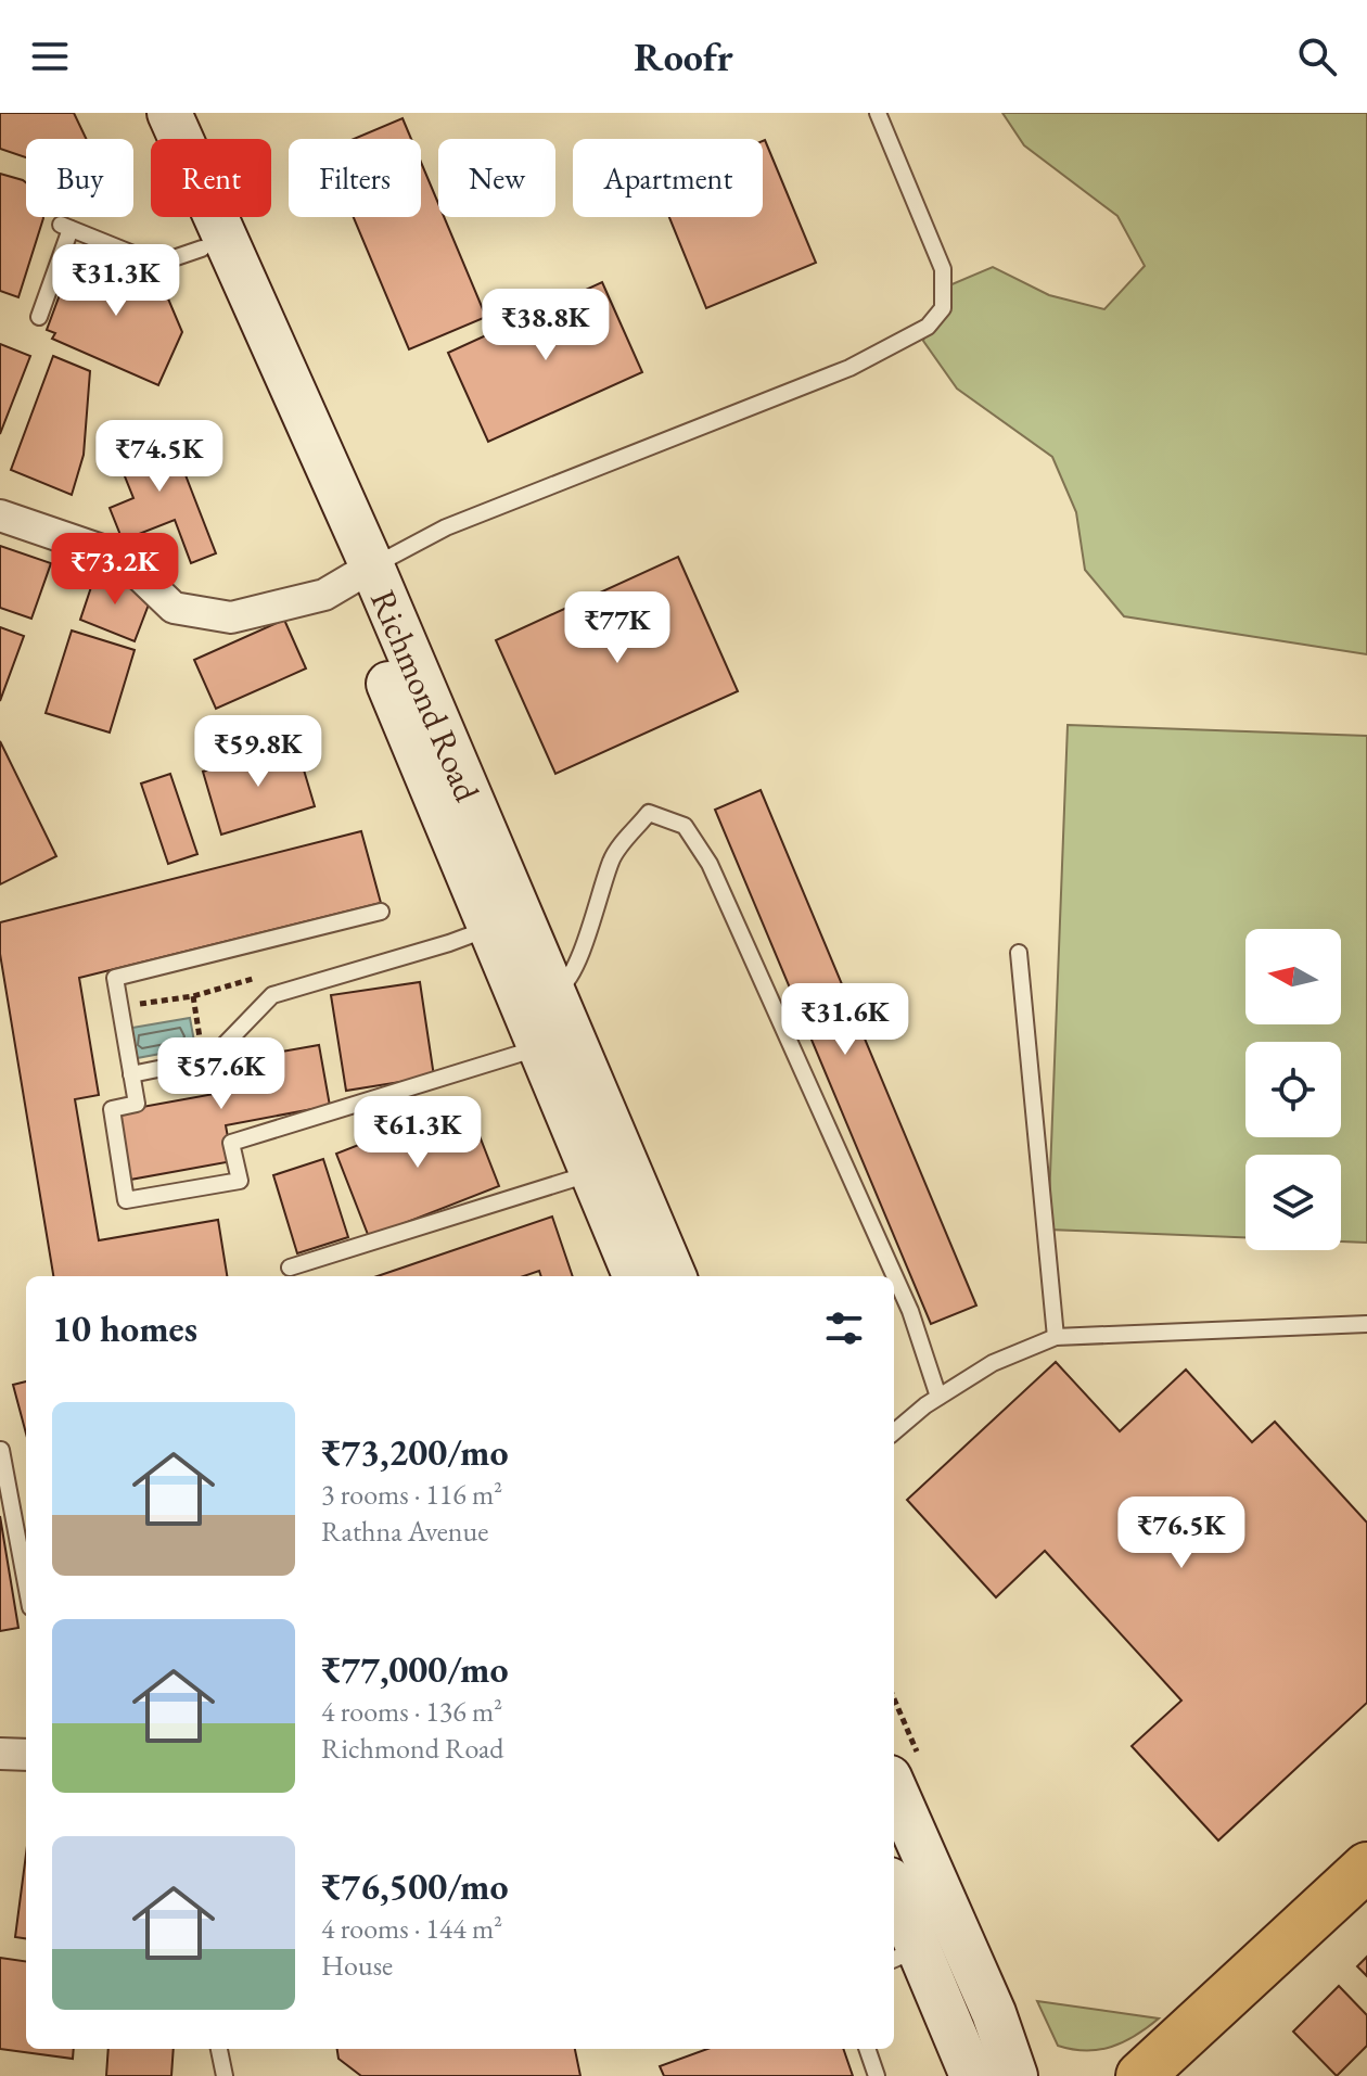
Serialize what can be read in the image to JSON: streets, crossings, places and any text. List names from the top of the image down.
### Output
{
  "streets": {
    "main road": ["Richmond Road"]
  },
  "north": "left",
  "page": {
    "header": "Roofr",
    "chip": [
      "Buy",
      "Rent",
      "Filters",
      "New",
      "Apartment"
    ],
    "price": [
      "₹31.3K",
      "₹38.8K",
      "₹74.5K",
      "₹73.2K",
      "₹77K",
      "₹59.8K",
      "₹31.6K",
      "₹57.6K",
      "₹61.3K",
      "₹76.5K"
    ],
    "heading": "10 homes",
    "list": [
      {
        "name": "₹73,200/mo",
        "note": "3 rooms · 116 m² · Rathna Avenue"
      },
      {
        "name": "₹77,000/mo",
        "note": "4 rooms · 136 m² · Richmond Road"
      },
      {
        "name": "₹76,500/mo",
        "note": "4 rooms · 144 m² · House"
      }
    ]
  }
}
